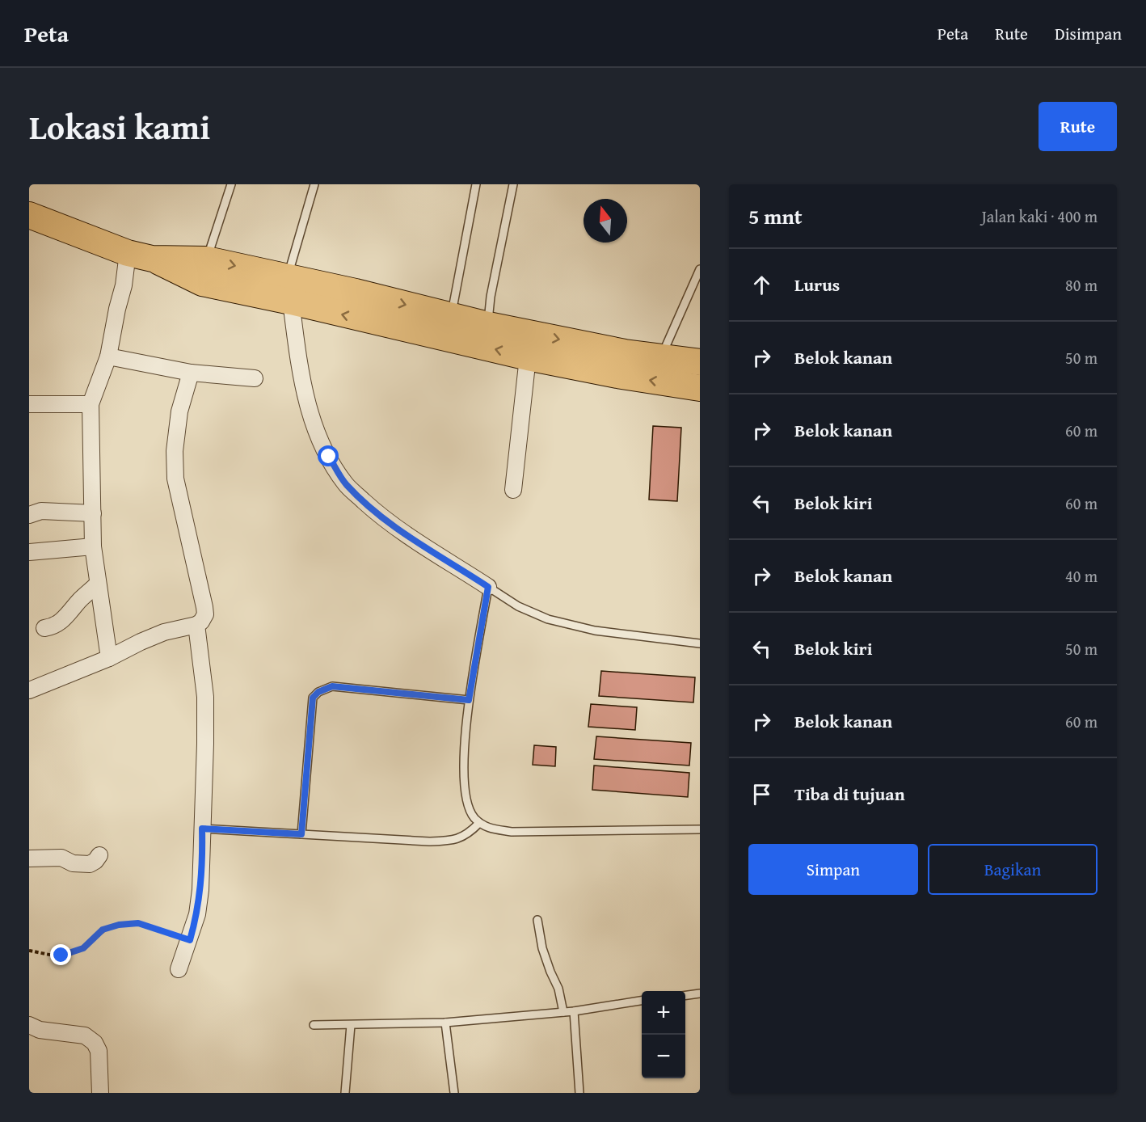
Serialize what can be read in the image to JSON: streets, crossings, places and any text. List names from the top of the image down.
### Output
{
  "north": "top",
  "page": {
    "header": "Peta",
    "nav": ["Peta", "Rute", "Disimpan"],
    "title": "Lokasi kami",
    "buttons": [
      "Rute",
      ["Simpan", "Bagikan"]
    ],
    "heading": ["5 mnt", "Jalan kaki · 400 m"],
    "list": [
      ["Lurus", "80 m"],
      ["Belok kanan", "50 m"],
      ["Belok kanan", "60 m"],
      ["Belok kiri", "60 m"],
      ["Belok kanan", "40 m"],
      ["Belok kiri", "50 m"],
      ["Belok kanan", "60 m"],
      "Tiba di tujuan"
    ],
    "map_buttons": ["+", "−"]
  }
}
